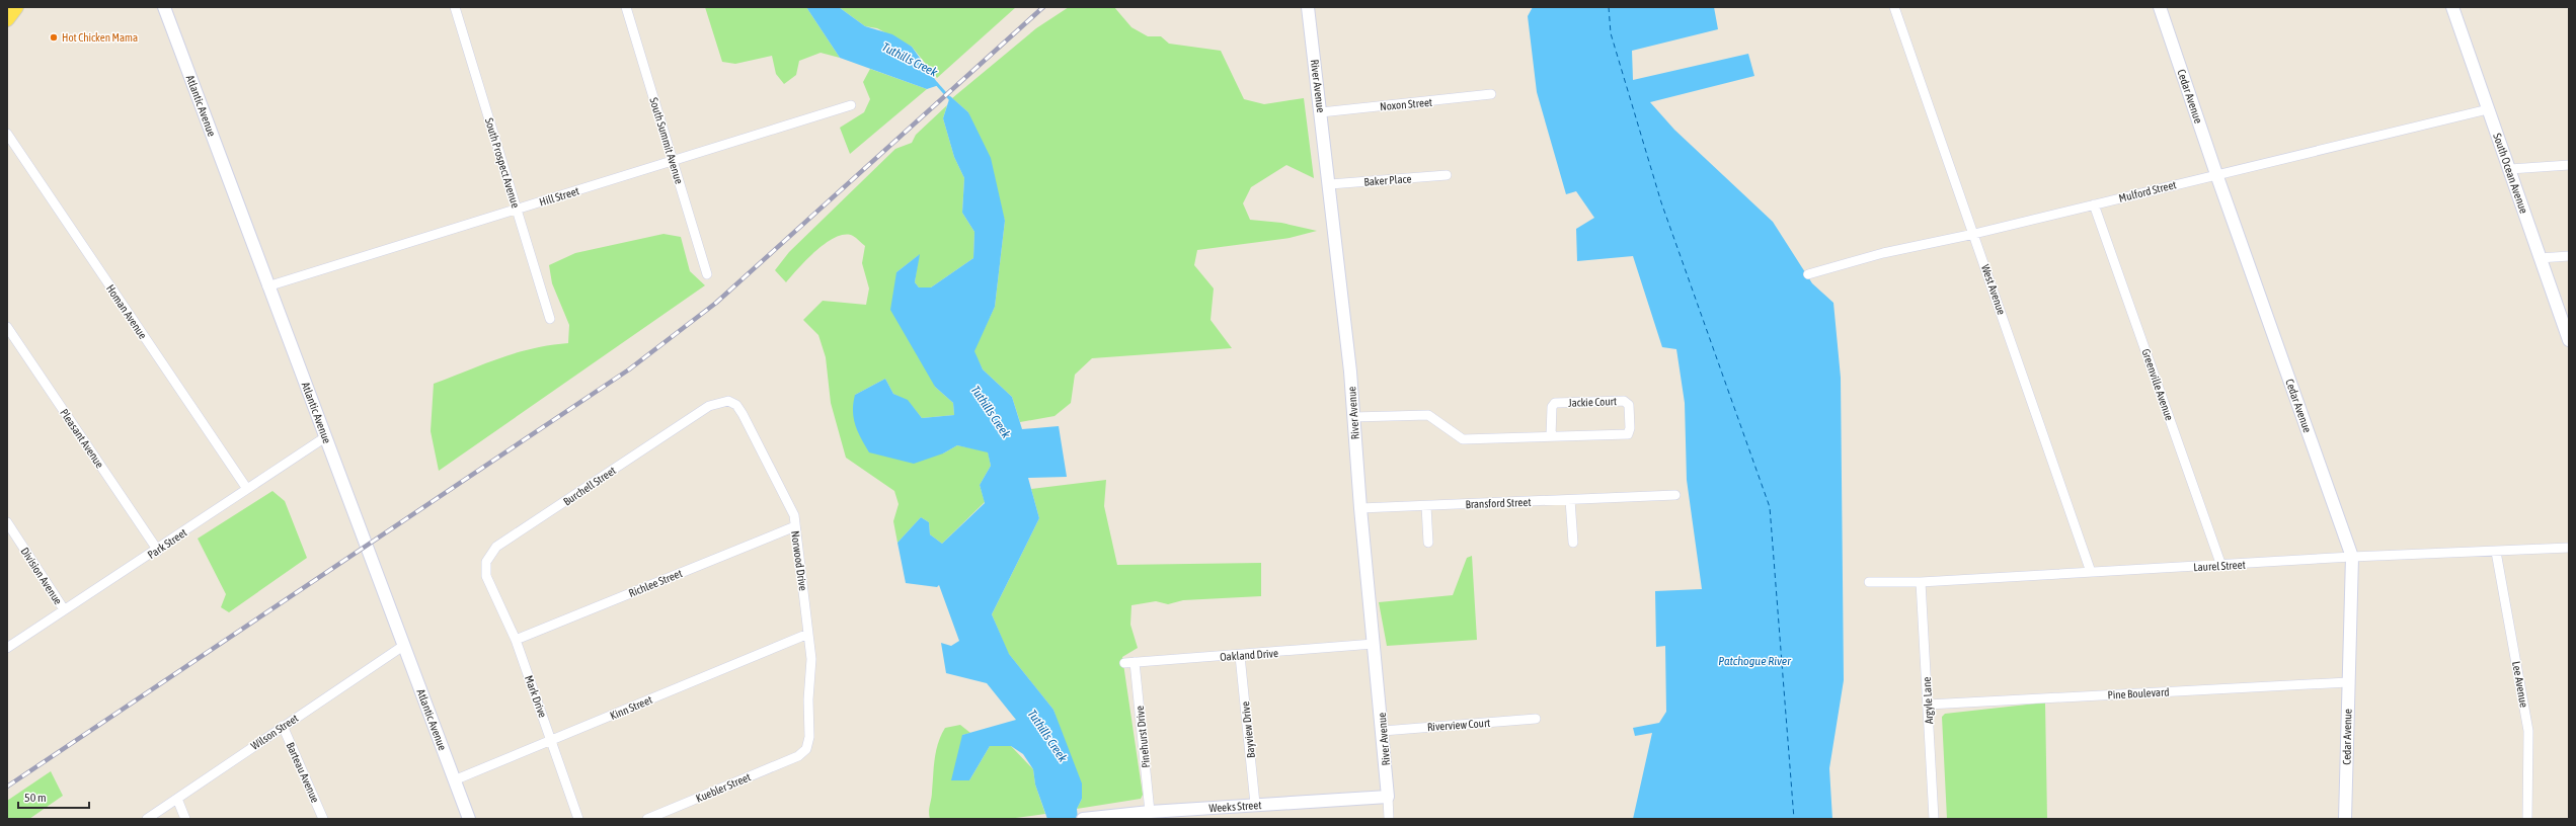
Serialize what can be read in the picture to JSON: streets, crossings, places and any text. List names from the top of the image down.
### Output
{
  "streets": {
    "street": [
      "River Avenue",
      "Cedar Avenue",
      "Noxon Street",
      "Atlantic Avenue",
      "South Summit Avenue",
      "South Prospect Avenue",
      "South Ocean Avenue",
      "Baker Place",
      "Mulford Street",
      "Hill Street",
      "West Avenue",
      "Homan Avenue",
      "Greenville Avenue",
      "Jackie Court",
      "Pleasant Avenue",
      "Burchell Street",
      "Bransford Street",
      "Park Street",
      "Norwood Drive",
      "Laurel Street",
      "Division Avenue",
      "Richlee Street",
      "Oakland Drive",
      "Lee Avenue",
      "Pine Boulevard",
      "Mark Drive",
      "Argyle Lane",
      "Kinn Street",
      "Riverview Court",
      "Bayview Drive",
      "Wilson Street",
      "Pinehurst Drive",
      "Barteau Avenue",
      "Kuebler Street",
      "Weeks Street"
    ]
  },
  "crossings": [
    ["River Avenue", "Noxon Street"],
    ["River Avenue", "Baker Place"],
    ["River Avenue", "Jackie Court"],
    ["River Avenue", "Bransford Street"],
    ["River Avenue", "Oakland Drive"],
    ["River Avenue", "Riverview Court"],
    ["River Avenue", "Weeks Street"],
    ["Cedar Avenue", "Mulford Street"],
    ["Cedar Avenue", "Laurel Street"],
    ["Cedar Avenue", "Pine Boulevard"],
    ["Atlantic Avenue", "Hill Street"],
    ["Atlantic Avenue", "Park Street"],
    ["Atlantic Avenue", "Kinn Street"],
    ["Atlantic Avenue", "Wilson Street"],
    ["South Summit Avenue", "Hill Street"],
    ["South Prospect Avenue", "Hill Street"],
    ["South Ocean Avenue", "Mulford Street"],
    ["Mulford Street", "West Avenue"],
    ["Mulford Street", "Greenville Avenue"],
    ["West Avenue", "Laurel Street"],
    ["Homan Avenue", "Park Street"],
    ["Greenville Avenue", "Laurel Street"],
    ["Pleasant Avenue", "Park Street"],
    ["Burchell Street", "Norwood Drive"],
    ["Burchell Street", "Mark Drive"],
    ["Park Street", "Division Avenue"],
    ["Norwood Drive", "Richlee Street"],
    ["Norwood Drive", "Kinn Street"],
    ["Norwood Drive", "Kuebler Street"],
    ["Laurel Street", "Lee Avenue"],
    ["Laurel Street", "Argyle Lane"],
    ["Richlee Street", "Mark Drive"],
    ["Oakland Drive", "Bayview Drive"],
    ["Oakland Drive", "Pinehurst Drive"],
    ["Pine Boulevard", "Argyle Lane"],
    ["Mark Drive", "Kinn Street"],
    ["Bayview Drive", "Weeks Street"],
    ["Wilson Street", "Barteau Avenue"],
    ["Pinehurst Drive", "Weeks Street"]
  ],
  "water": ["Tuthills Creek", "Patchogue River"],
  "places": ["Hot Chicken Mama"],
  "scale_bar": "50 m"
}
